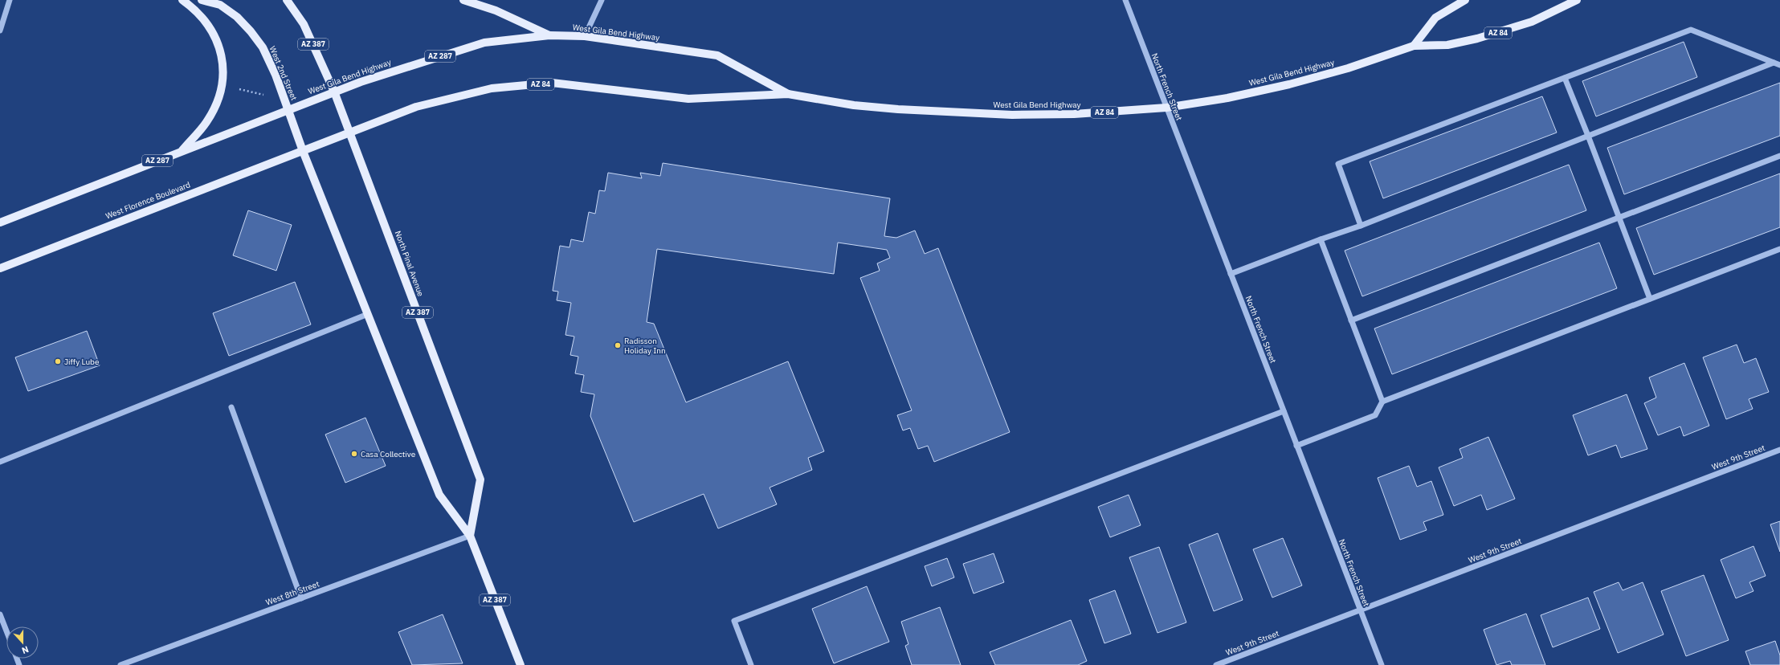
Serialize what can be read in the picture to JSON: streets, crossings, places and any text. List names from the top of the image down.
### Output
{
  "streets": {
    "main road": [
      "West Gila Bend Highway",
      "AZ 84",
      "AZ 387",
      "AZ 287",
      "West 2nd Street",
      "West Florence Boulevard",
      "North Pinal Avenue"
    ],
    "street": ["North French Street", "West 9th Street", "West 8th Street"]
  },
  "crossings": [
    ["West Gila Bend Highway", "AZ 84"],
    ["West Gila Bend Highway", "AZ 387"],
    ["West Gila Bend Highway", "AZ 287"],
    ["West Gila Bend Highway", "West 2nd Street"],
    ["West Gila Bend Highway", "North French Street"],
    ["West Gila Bend Highway", "West Florence Boulevard"],
    ["West Gila Bend Highway", "North Pinal Avenue"],
    ["AZ 387", "West Florence Boulevard"],
    ["AZ 387", "North Pinal Avenue"],
    ["AZ 387", "West 8th Street"],
    ["AZ 287", "West 2nd Street"],
    ["North French Street", "West 9th Street"],
    ["North Pinal Avenue", "West 8th Street"]
  ],
  "places": ["Radisson Holiday Inn", "Jiffy Lube", "Casa Collective"],
  "north": "bottom"
}
